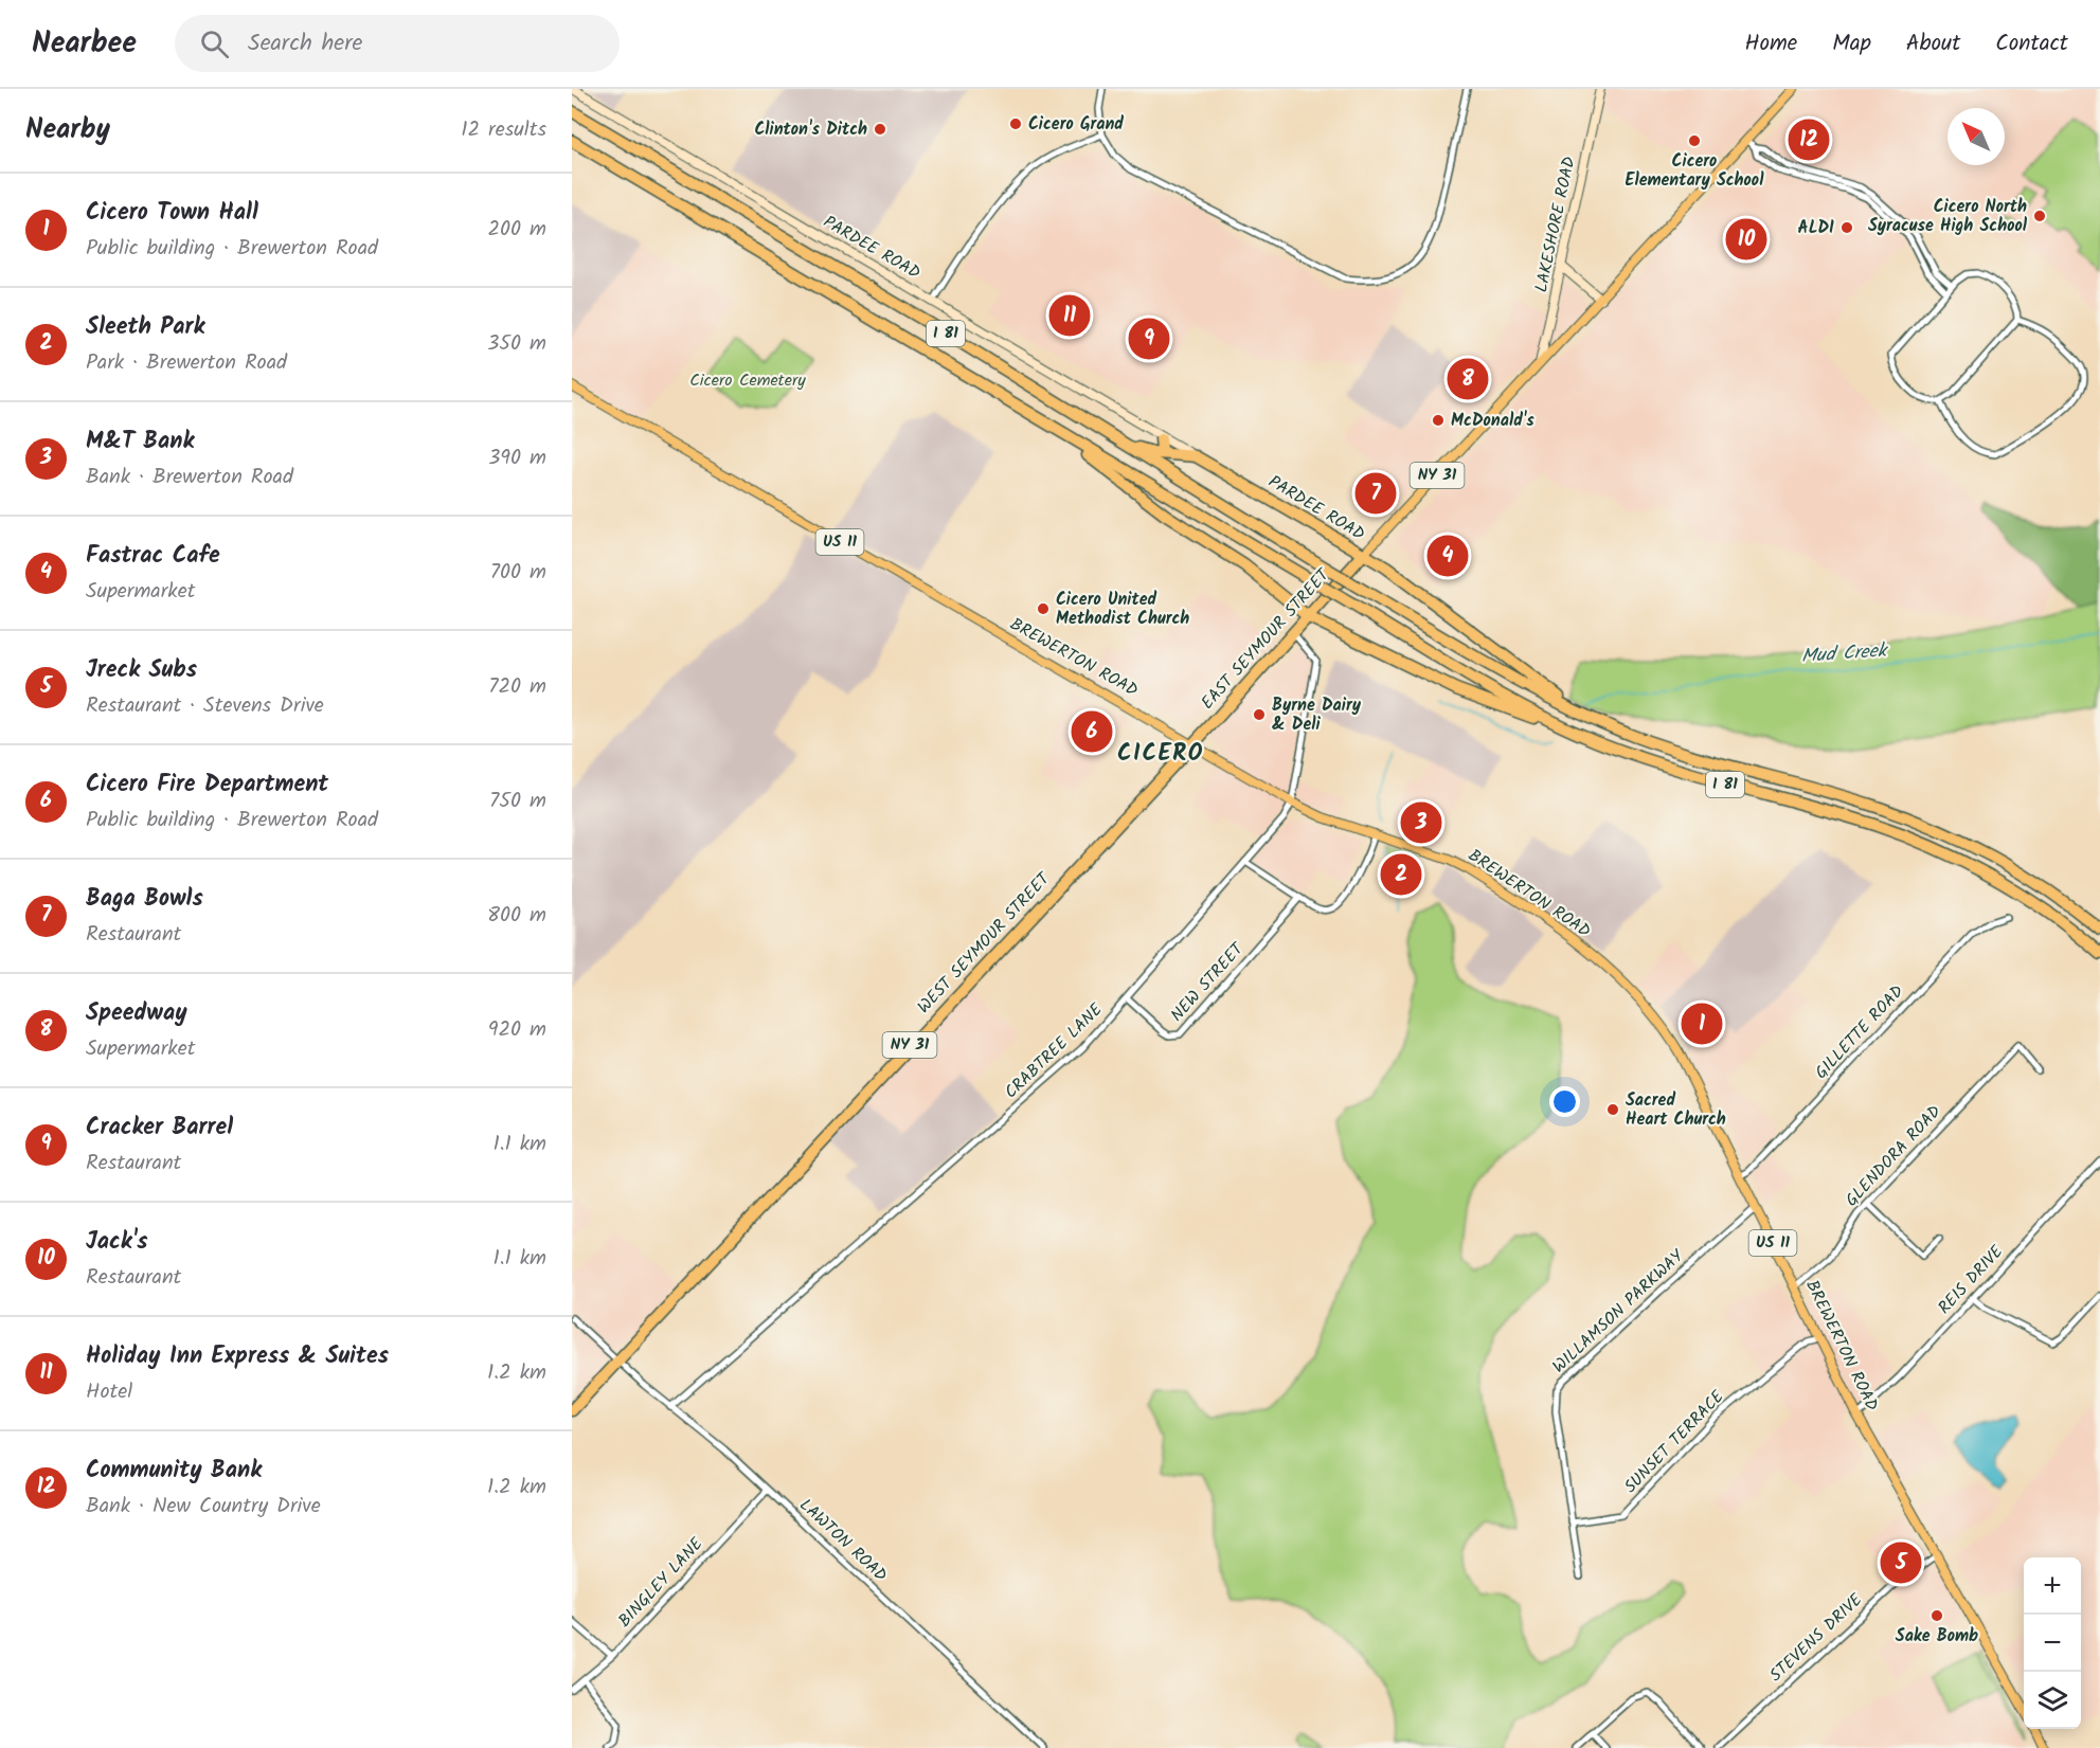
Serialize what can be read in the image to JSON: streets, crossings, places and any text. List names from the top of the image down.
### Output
{
  "streets": {
    "highway": [
      "PARDEE ROAD",
      "I 81",
      "NY 31",
      "EAST SEYMOUR STREET",
      "WEST SEYMOUR STREET"
    ],
    "main road": ["US 11", "BREWERTON ROAD"],
    "street": [
      "LAKESHORE ROAD",
      "NEW STREET",
      "GILLETTE ROAD",
      "CRABTREE LANE",
      "GLENDORA ROAD",
      "REIS DRIVE",
      "WILLAMSON PARKWAY",
      "SUNSET TERRACE",
      "LAWTON ROAD",
      "BINGLEY LANE",
      "STEVENS DRIVE"
    ]
  },
  "crossings": [
    ["LAKESHORE ROAD", "NY 31"],
    ["PARDEE ROAD", "I 81"],
    ["PARDEE ROAD", "NY 31"],
    ["PARDEE ROAD", "EAST SEYMOUR STREET"],
    ["NY 31", "EAST SEYMOUR STREET"],
    ["NY 31", "WEST SEYMOUR STREET"],
    ["NY 31", "LAWTON ROAD"],
    ["EAST SEYMOUR STREET", "BREWERTON ROAD"],
    ["EAST SEYMOUR STREET", "WEST SEYMOUR STREET"],
    ["EAST SEYMOUR STREET", "CRABTREE LANE"],
    ["BREWERTON ROAD", "WEST SEYMOUR STREET"],
    ["BREWERTON ROAD", "GILLETTE ROAD"],
    ["BREWERTON ROAD", "CRABTREE LANE"],
    ["BREWERTON ROAD", "GLENDORA ROAD"],
    ["BREWERTON ROAD", "REIS DRIVE"],
    ["BREWERTON ROAD", "WILLAMSON PARKWAY"],
    ["BREWERTON ROAD", "SUNSET TERRACE"],
    ["BREWERTON ROAD", "STEVENS DRIVE"],
    ["WEST SEYMOUR STREET", "LAWTON ROAD"],
    ["NEW STREET", "CRABTREE LANE"],
    ["CRABTREE LANE", "LAWTON ROAD"],
    ["WILLAMSON PARKWAY", "SUNSET TERRACE"],
    ["LAWTON ROAD", "BINGLEY LANE"]
  ],
  "districts": ["CICERO"],
  "water": ["Mud Creek"],
  "parks": ["Cicero Cemetery"],
  "places": [
    "Cicero Grand",
    "Clinton's Ditch",
    "Cicero Elementary School",
    "Cicero North Syracuse High School",
    "ALDI",
    "McDonald's",
    "Cicero United Methodist Church",
    "Byrne Dairy & Deli",
    "Sacred Heart Church",
    "Sake Bomb"
  ],
  "north": "top left",
  "page": {
    "header": "Nearbee",
    "search": "Search here",
    "nav": [
      "Home",
      "Map",
      "About",
      "Contact"
    ],
    "heading": ["Nearby", "12 results"],
    "pins": [
      "12",
      "10",
      "11",
      "9",
      "8",
      "7",
      "4",
      "6",
      "3",
      "2",
      "1",
      "5"
    ],
    "list": [
      {
        "mark": "1",
        "name": "Cicero Town Hall",
        "note": "Public building · Brewerton Road",
        "value": "200 m"
      },
      {
        "mark": "2",
        "name": "Sleeth Park",
        "note": "Park · Brewerton Road",
        "value": "350 m"
      },
      {
        "mark": "3",
        "name": "M&T Bank",
        "note": "Bank · Brewerton Road",
        "value": "390 m"
      },
      {
        "mark": "4",
        "name": "Fastrac Cafe",
        "note": "Supermarket",
        "value": "700 m"
      },
      {
        "mark": "5",
        "name": "Jreck Subs",
        "note": "Restaurant · Stevens Drive",
        "value": "720 m"
      },
      {
        "mark": "6",
        "name": "Cicero Fire Department",
        "note": "Public building · Brewerton Road",
        "value": "750 m"
      },
      {
        "mark": "7",
        "name": "Baga Bowls",
        "note": "Restaurant",
        "value": "800 m"
      },
      {
        "mark": "8",
        "name": "Speedway",
        "note": "Supermarket",
        "value": "920 m"
      },
      {
        "mark": "9",
        "name": "Cracker Barrel",
        "note": "Restaurant",
        "value": "1.1 km"
      },
      {
        "mark": "10",
        "name": "Jack's",
        "note": "Restaurant",
        "value": "1.1 km"
      },
      {
        "mark": "11",
        "name": "Holiday Inn Express & Suites",
        "note": "Hotel",
        "value": "1.2 km"
      },
      {
        "mark": "12",
        "name": "Community Bank",
        "note": "Bank · New Country Drive",
        "value": "1.2 km"
      }
    ],
    "map_buttons": ["+", "−"]
  }
}
